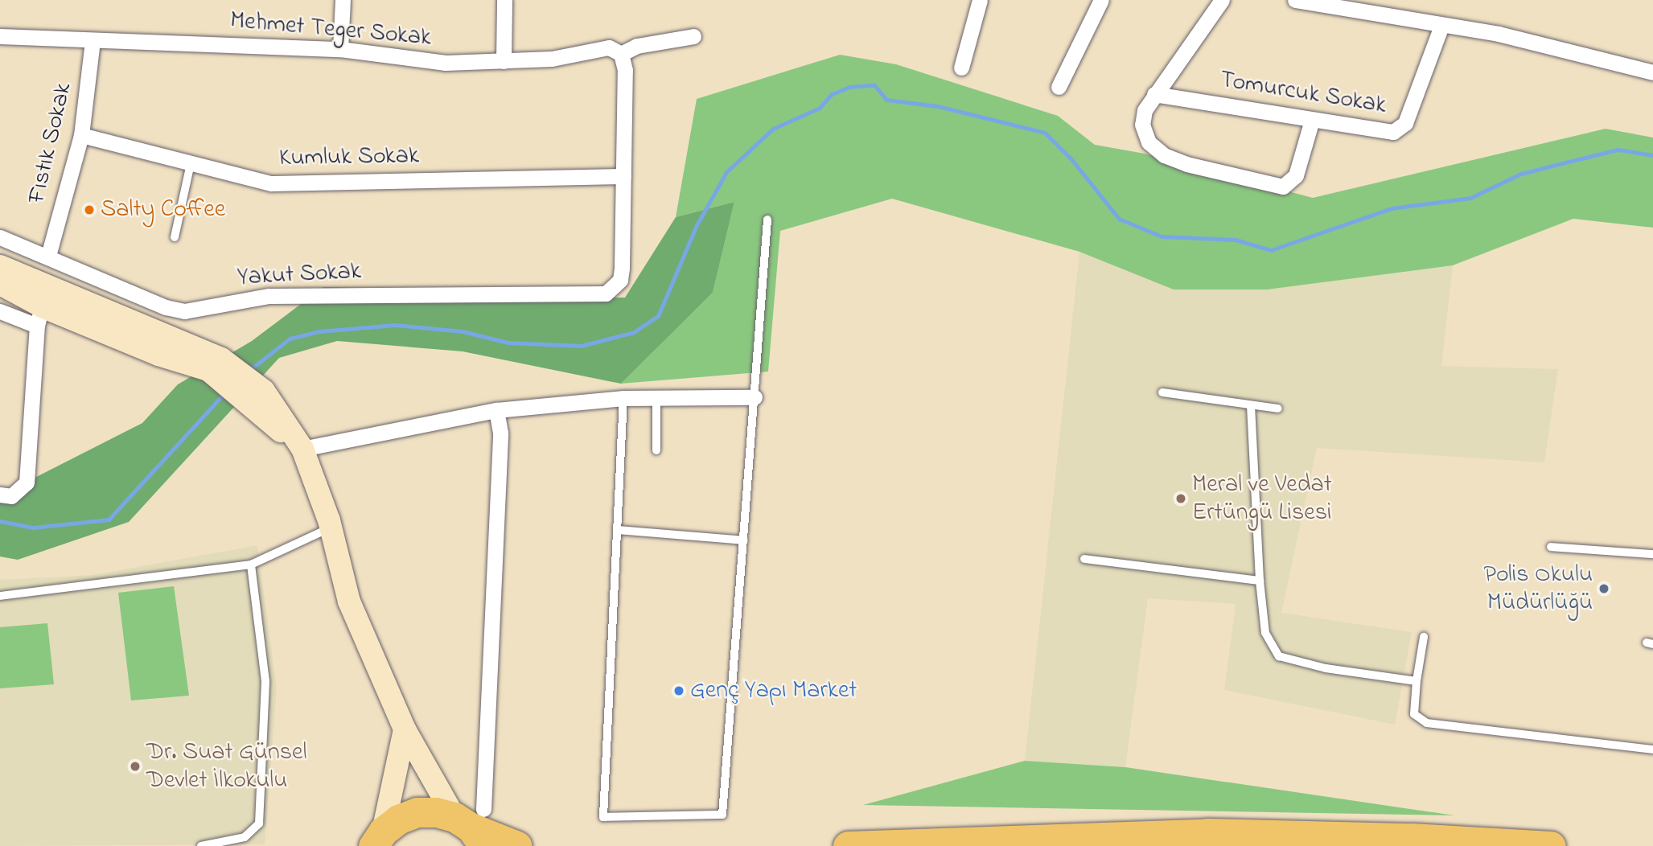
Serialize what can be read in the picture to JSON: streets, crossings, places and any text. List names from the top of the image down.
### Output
{
  "streets": {
    "street": [
      "Mehmet Teger Sokak",
      "Tomurcuk Sokak",
      "Fıstık Sokak",
      "Kumluk Sokak",
      "Yakut Sokak"
    ]
  },
  "crossings": [
    ["Mehmet Teger Sokak", "Fıstık Sokak"],
    ["Fıstık Sokak", "Kumluk Sokak"],
    ["Fıstık Sokak", "Yakut Sokak"],
    ["Kumluk Sokak", "Yakut Sokak"]
  ],
  "places": [
    "Salty Coffee",
    "Meral ve Vedat Ertüngü Lisesi",
    "Polis Okulu Müdürlüğü",
    "Genç Yapı Market",
    "Dr. Suat Günsel Devlet İlkokulu"
  ]
}
